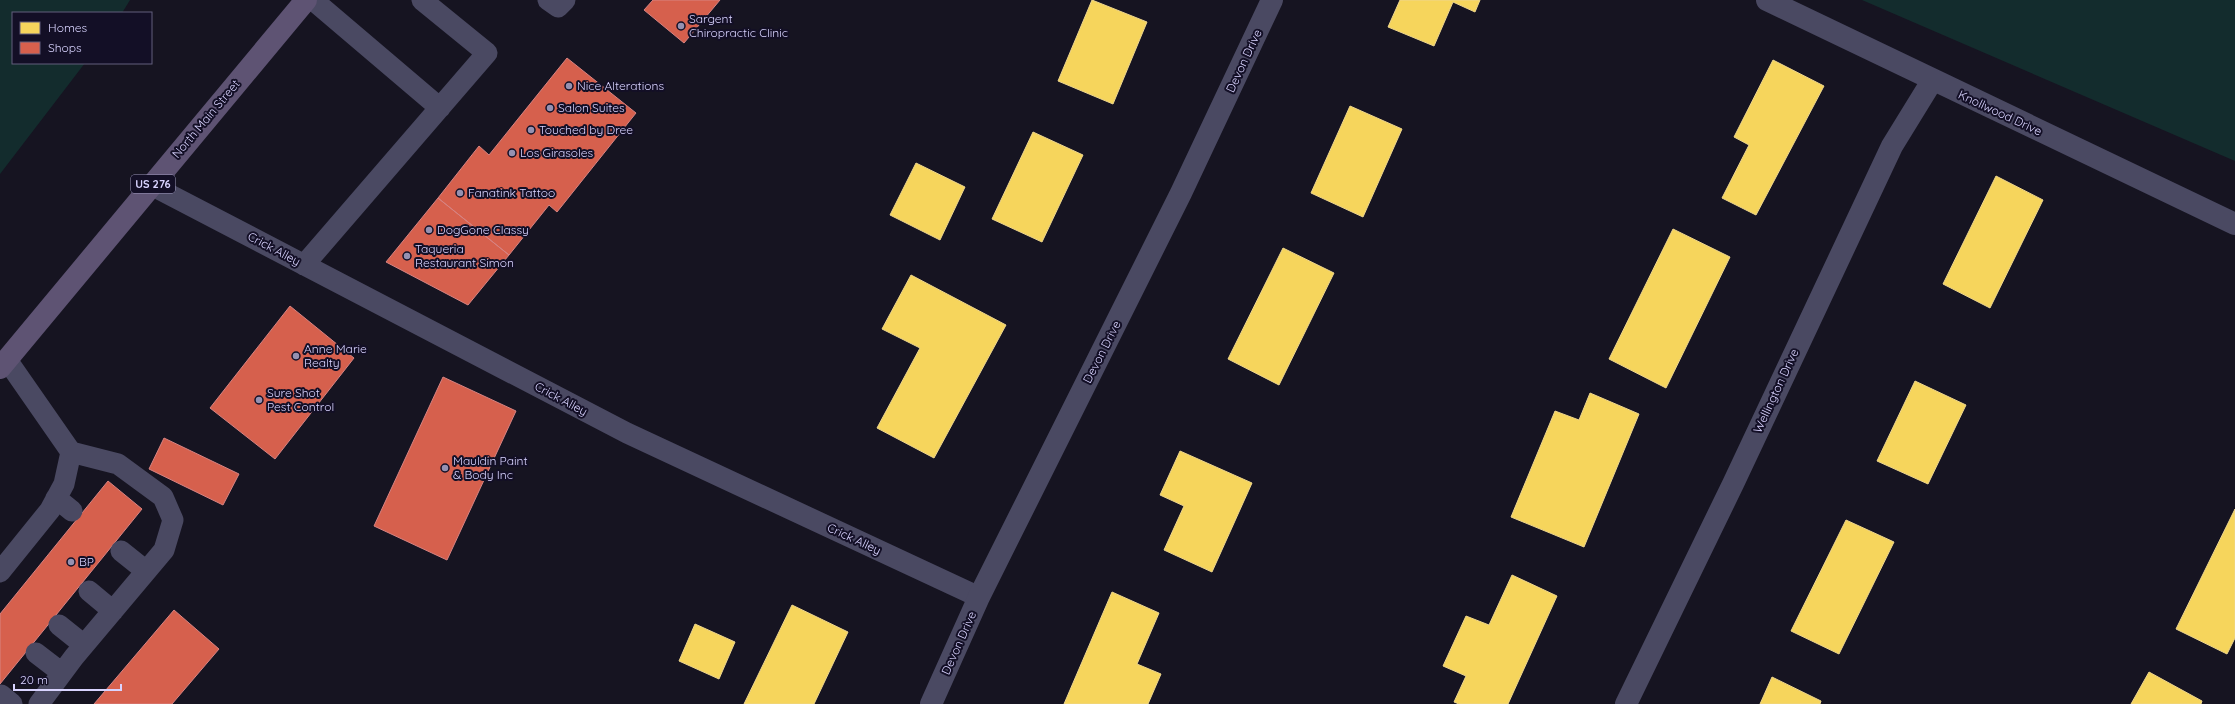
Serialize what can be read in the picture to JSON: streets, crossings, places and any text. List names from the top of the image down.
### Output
{
  "streets": {
    "main road": ["North Main Street", "US 276"],
    "street": ["Devon Drive", "Knollwood Drive", "Wellington Drive"],
    "lane": ["Crick Alley"]
  },
  "crossings": [
    ["Devon Drive", "Crick Alley"],
    ["Knollwood Drive", "Wellington Drive"],
    ["North Main Street", "Crick Alley"]
  ],
  "places": [
    "Sargent Chiropractic Clinic",
    "Nice Alterations",
    "Salon Suites",
    "Touched by Dree",
    "Los Girasoles",
    "Fanatink Tattoo",
    "DogGone Classy",
    "Taqueria Restaurant Simon",
    "Anne Marie Realty",
    "Sure Shot Pest Control",
    "Mauldin Paint & Body Inc",
    "BP"
  ],
  "legend": ["Homes", "Shops"],
  "scale_bar": "20 m"
}
